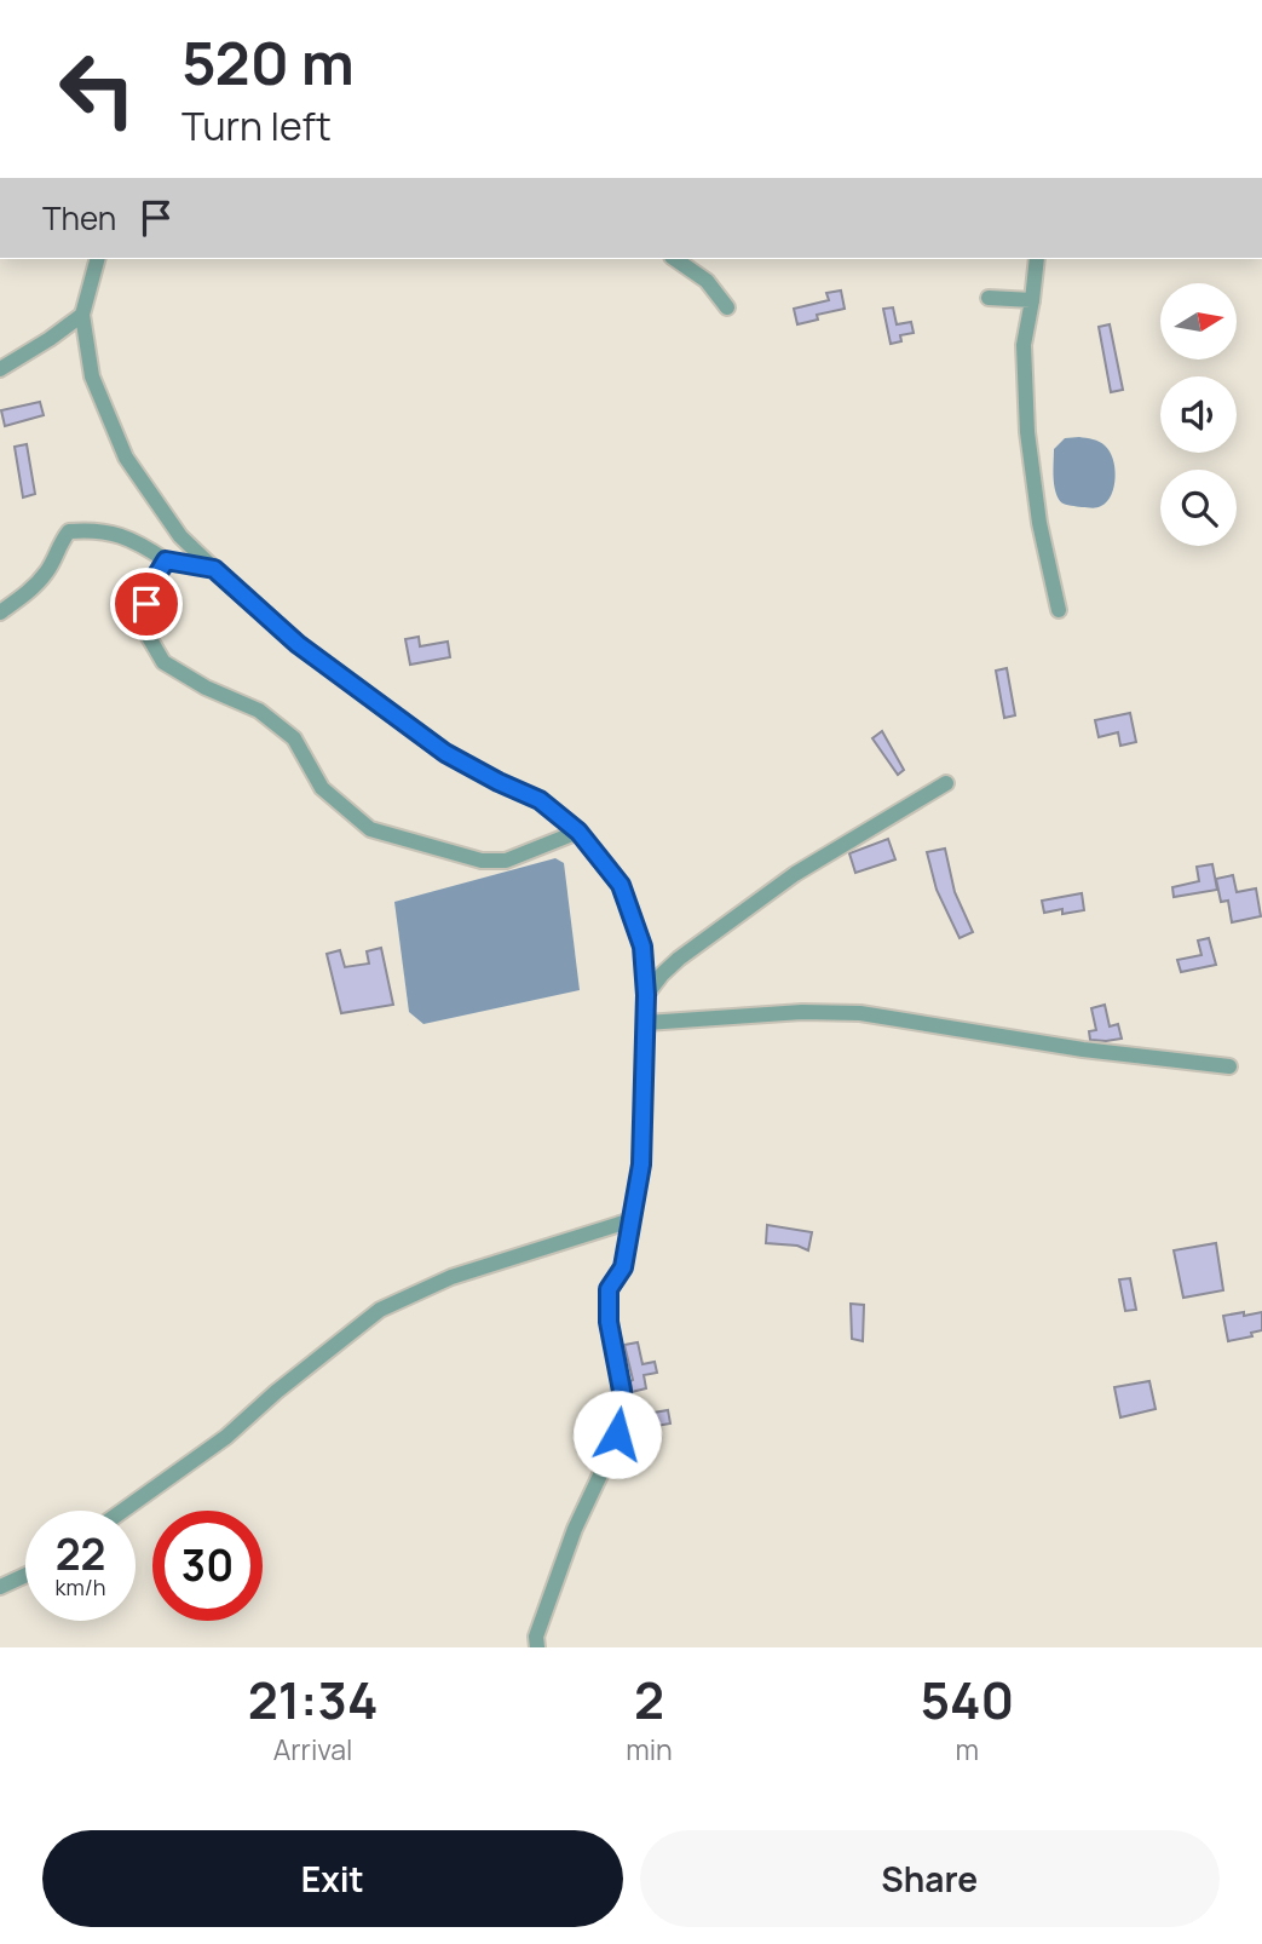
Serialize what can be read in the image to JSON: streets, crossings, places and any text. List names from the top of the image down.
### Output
{
  "north": "right",
  "page": {
    "turn": ["520 m", "Turn left"],
    "then": "Then",
    "speed": "22 km/h",
    "limit": "30",
    "eta": [
      "21:34",
      "Arrival",
      "2",
      "min",
      "540",
      "m"
    ],
    "buttons": ["Exit", "Share"]
  }
}
